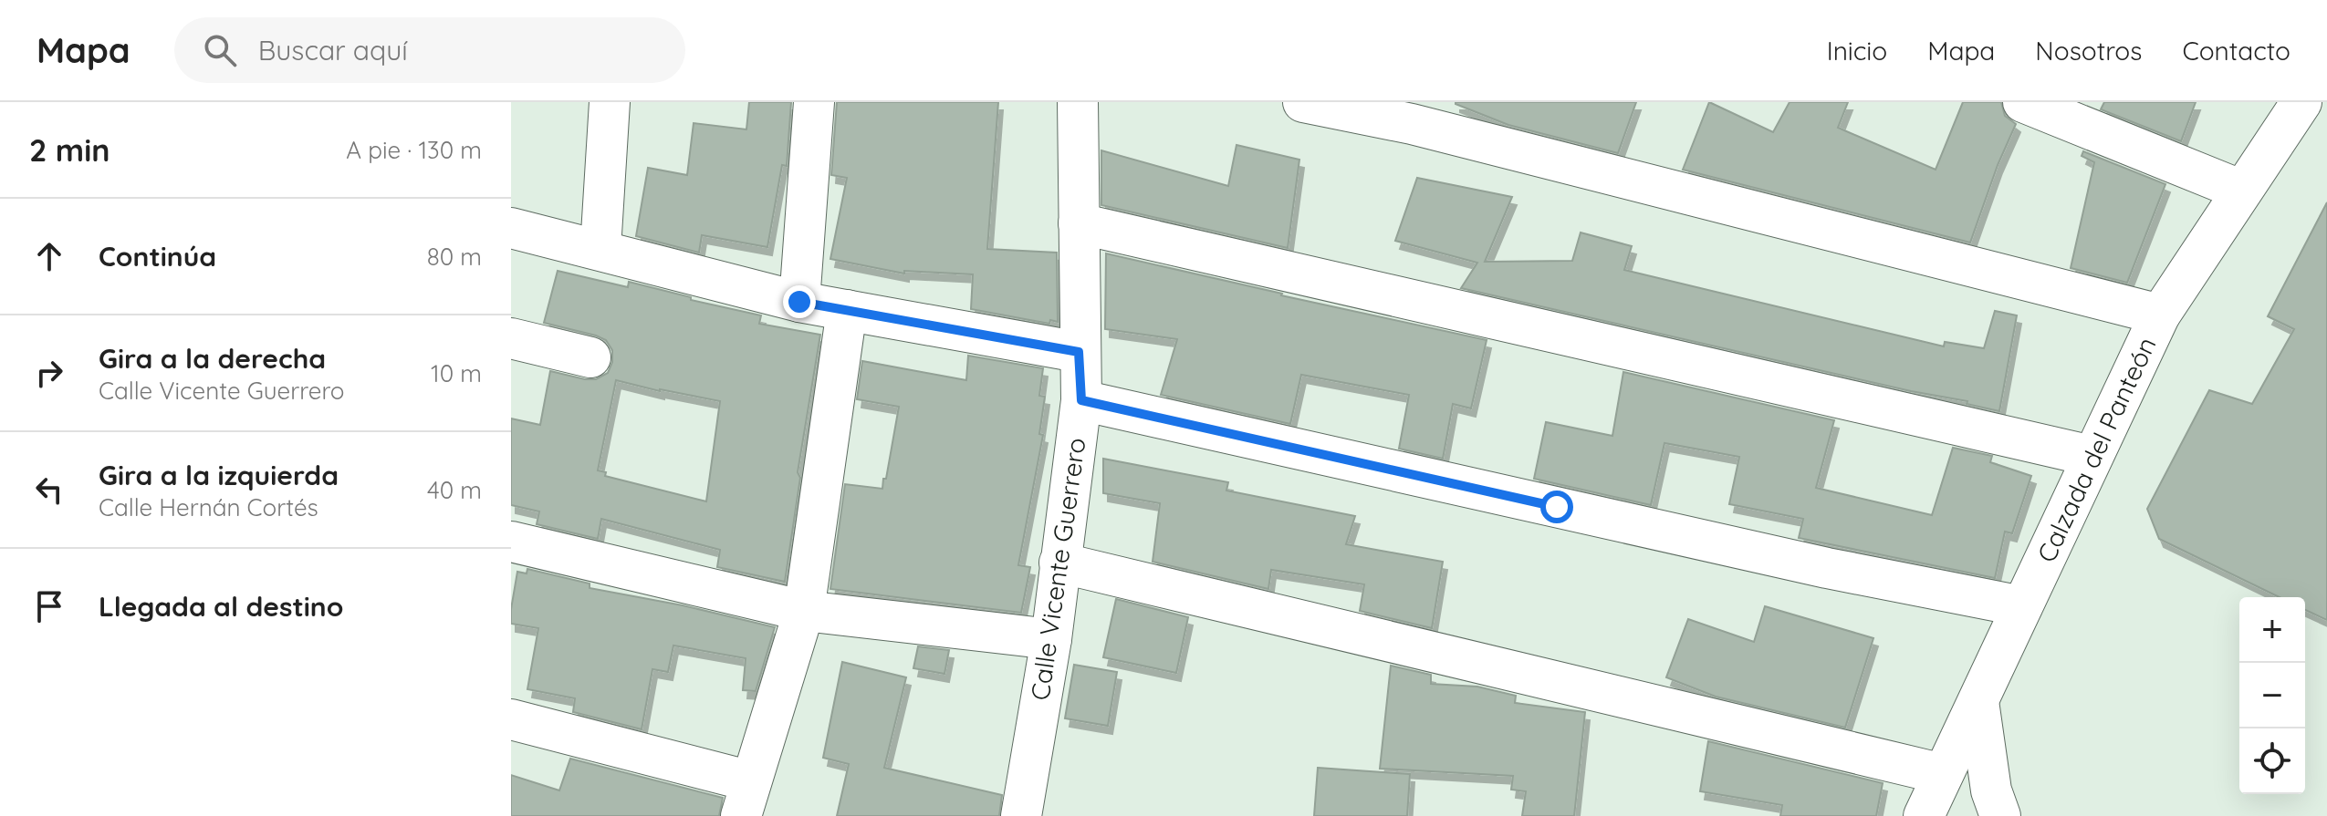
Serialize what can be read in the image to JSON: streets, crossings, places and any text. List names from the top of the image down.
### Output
{
  "streets": {
    "street": ["Calzada del Panteón", "Calle Vicente Guerrero"]
  },
  "page": {
    "header": "Mapa",
    "search": "Buscar aquí",
    "nav": [
      "Inicio",
      "Mapa",
      "Nosotros",
      "Contacto"
    ],
    "heading": ["2 min", "A pie · 130 m"],
    "list": [
      ["Continúa", "80 m"],
      ["Gira a la derecha", "Calle Vicente Guerrero", "10 m"],
      ["Gira a la izquierda", "Calle Hernán Cortés", "40 m"],
      "Llegada al destino"
    ],
    "map_buttons": ["+", "−"]
  }
}
